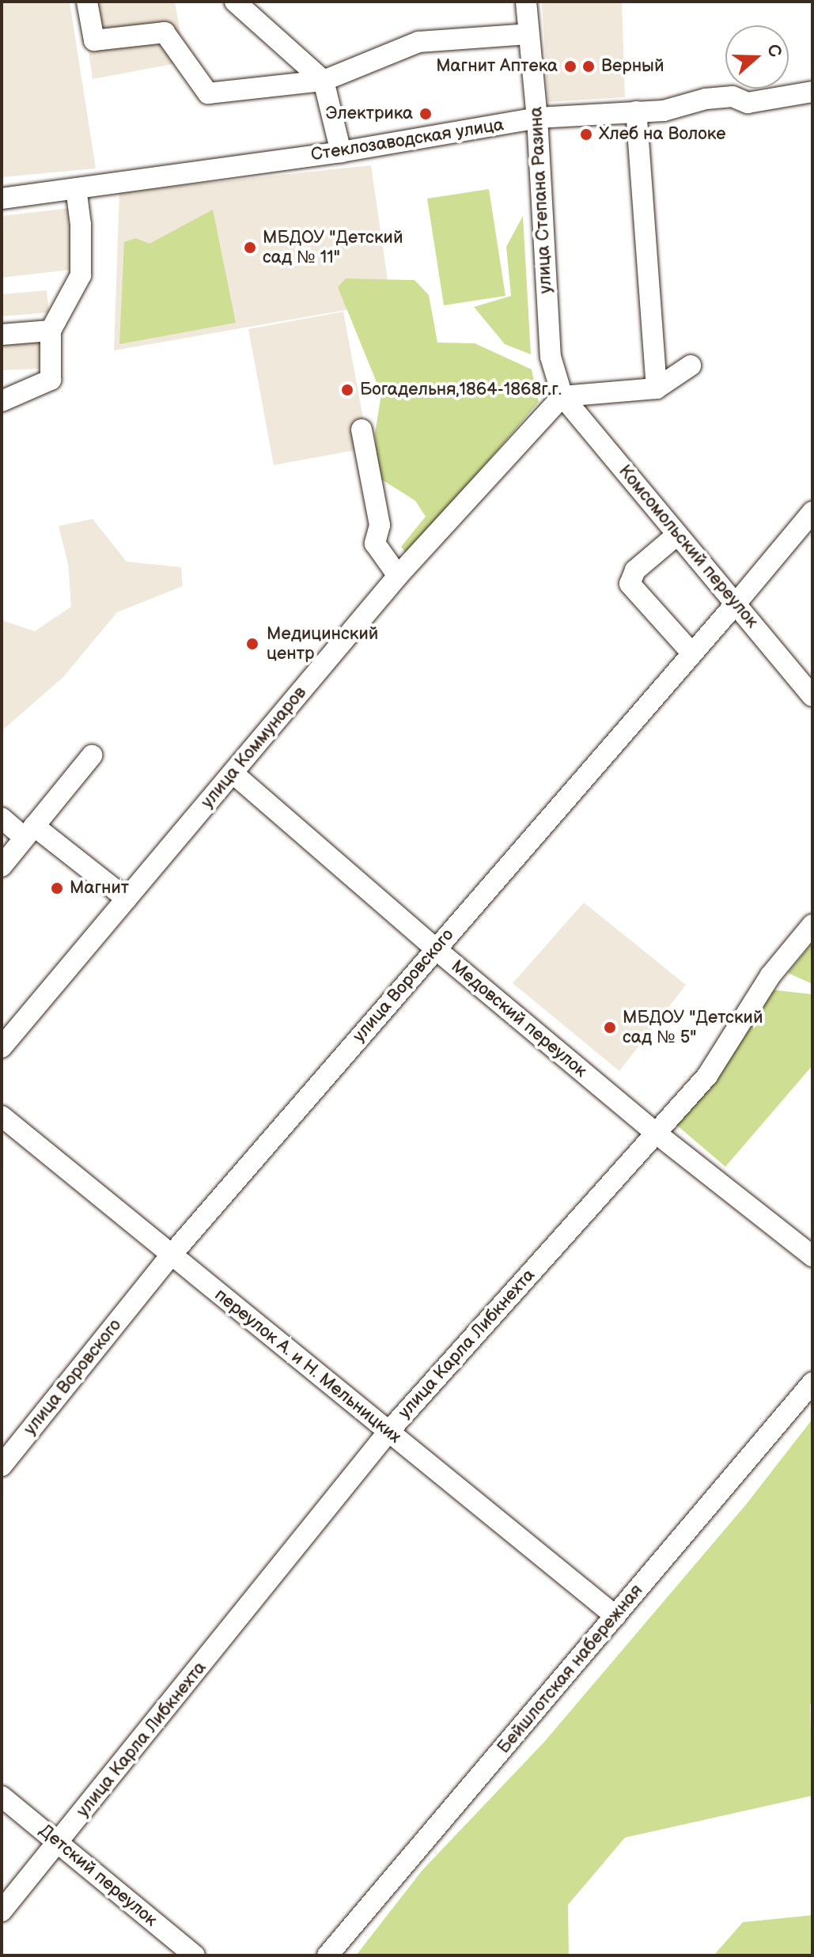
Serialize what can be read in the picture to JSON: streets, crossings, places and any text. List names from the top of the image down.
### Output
{
  "streets": {
    "street": [
      "Стеклозаводская улица",
      "улица Степана Разина",
      "Комсомольский переулок",
      "улица Коммунаров",
      "улица Воровского",
      "Медовский переулок",
      "улица Карла Либкнехта",
      "переулок А. и Н. Мельницких",
      "Бейшлотская набережная",
      "Детский переулок"
    ]
  },
  "crossings": [
    ["Стеклозаводская улица", "улица Степана Разина"],
    ["улица Степана Разина", "Комсомольский переулок"],
    ["улица Степана Разина", "улица Коммунаров"],
    ["Комсомольский переулок", "улица Коммунаров"],
    ["Комсомольский переулок", "улица Воровского"],
    ["улица Коммунаров", "Медовский переулок"],
    ["улица Воровского", "Медовский переулок"],
    ["улица Воровского", "переулок А. и Н. Мельницких"],
    ["Медовский переулок", "улица Карла Либкнехта"],
    ["улица Карла Либкнехта", "переулок А. и Н. Мельницких"],
    ["улица Карла Либкнехта", "Детский переулок"],
    ["переулок А. и Н. Мельницких", "Бейшлотская набережная"]
  ],
  "places": [
    "Магнит Аптека",
    "Верный",
    "Электрика",
    "Хлеб на Волоке",
    "МБДОУ \"Детский сад № 11\"",
    "Богадельня,1864-1868г.г.",
    "Медицинский центр",
    "Магнит",
    "МБДОУ \"Детский сад № 5\""
  ],
  "north": "right"
}
